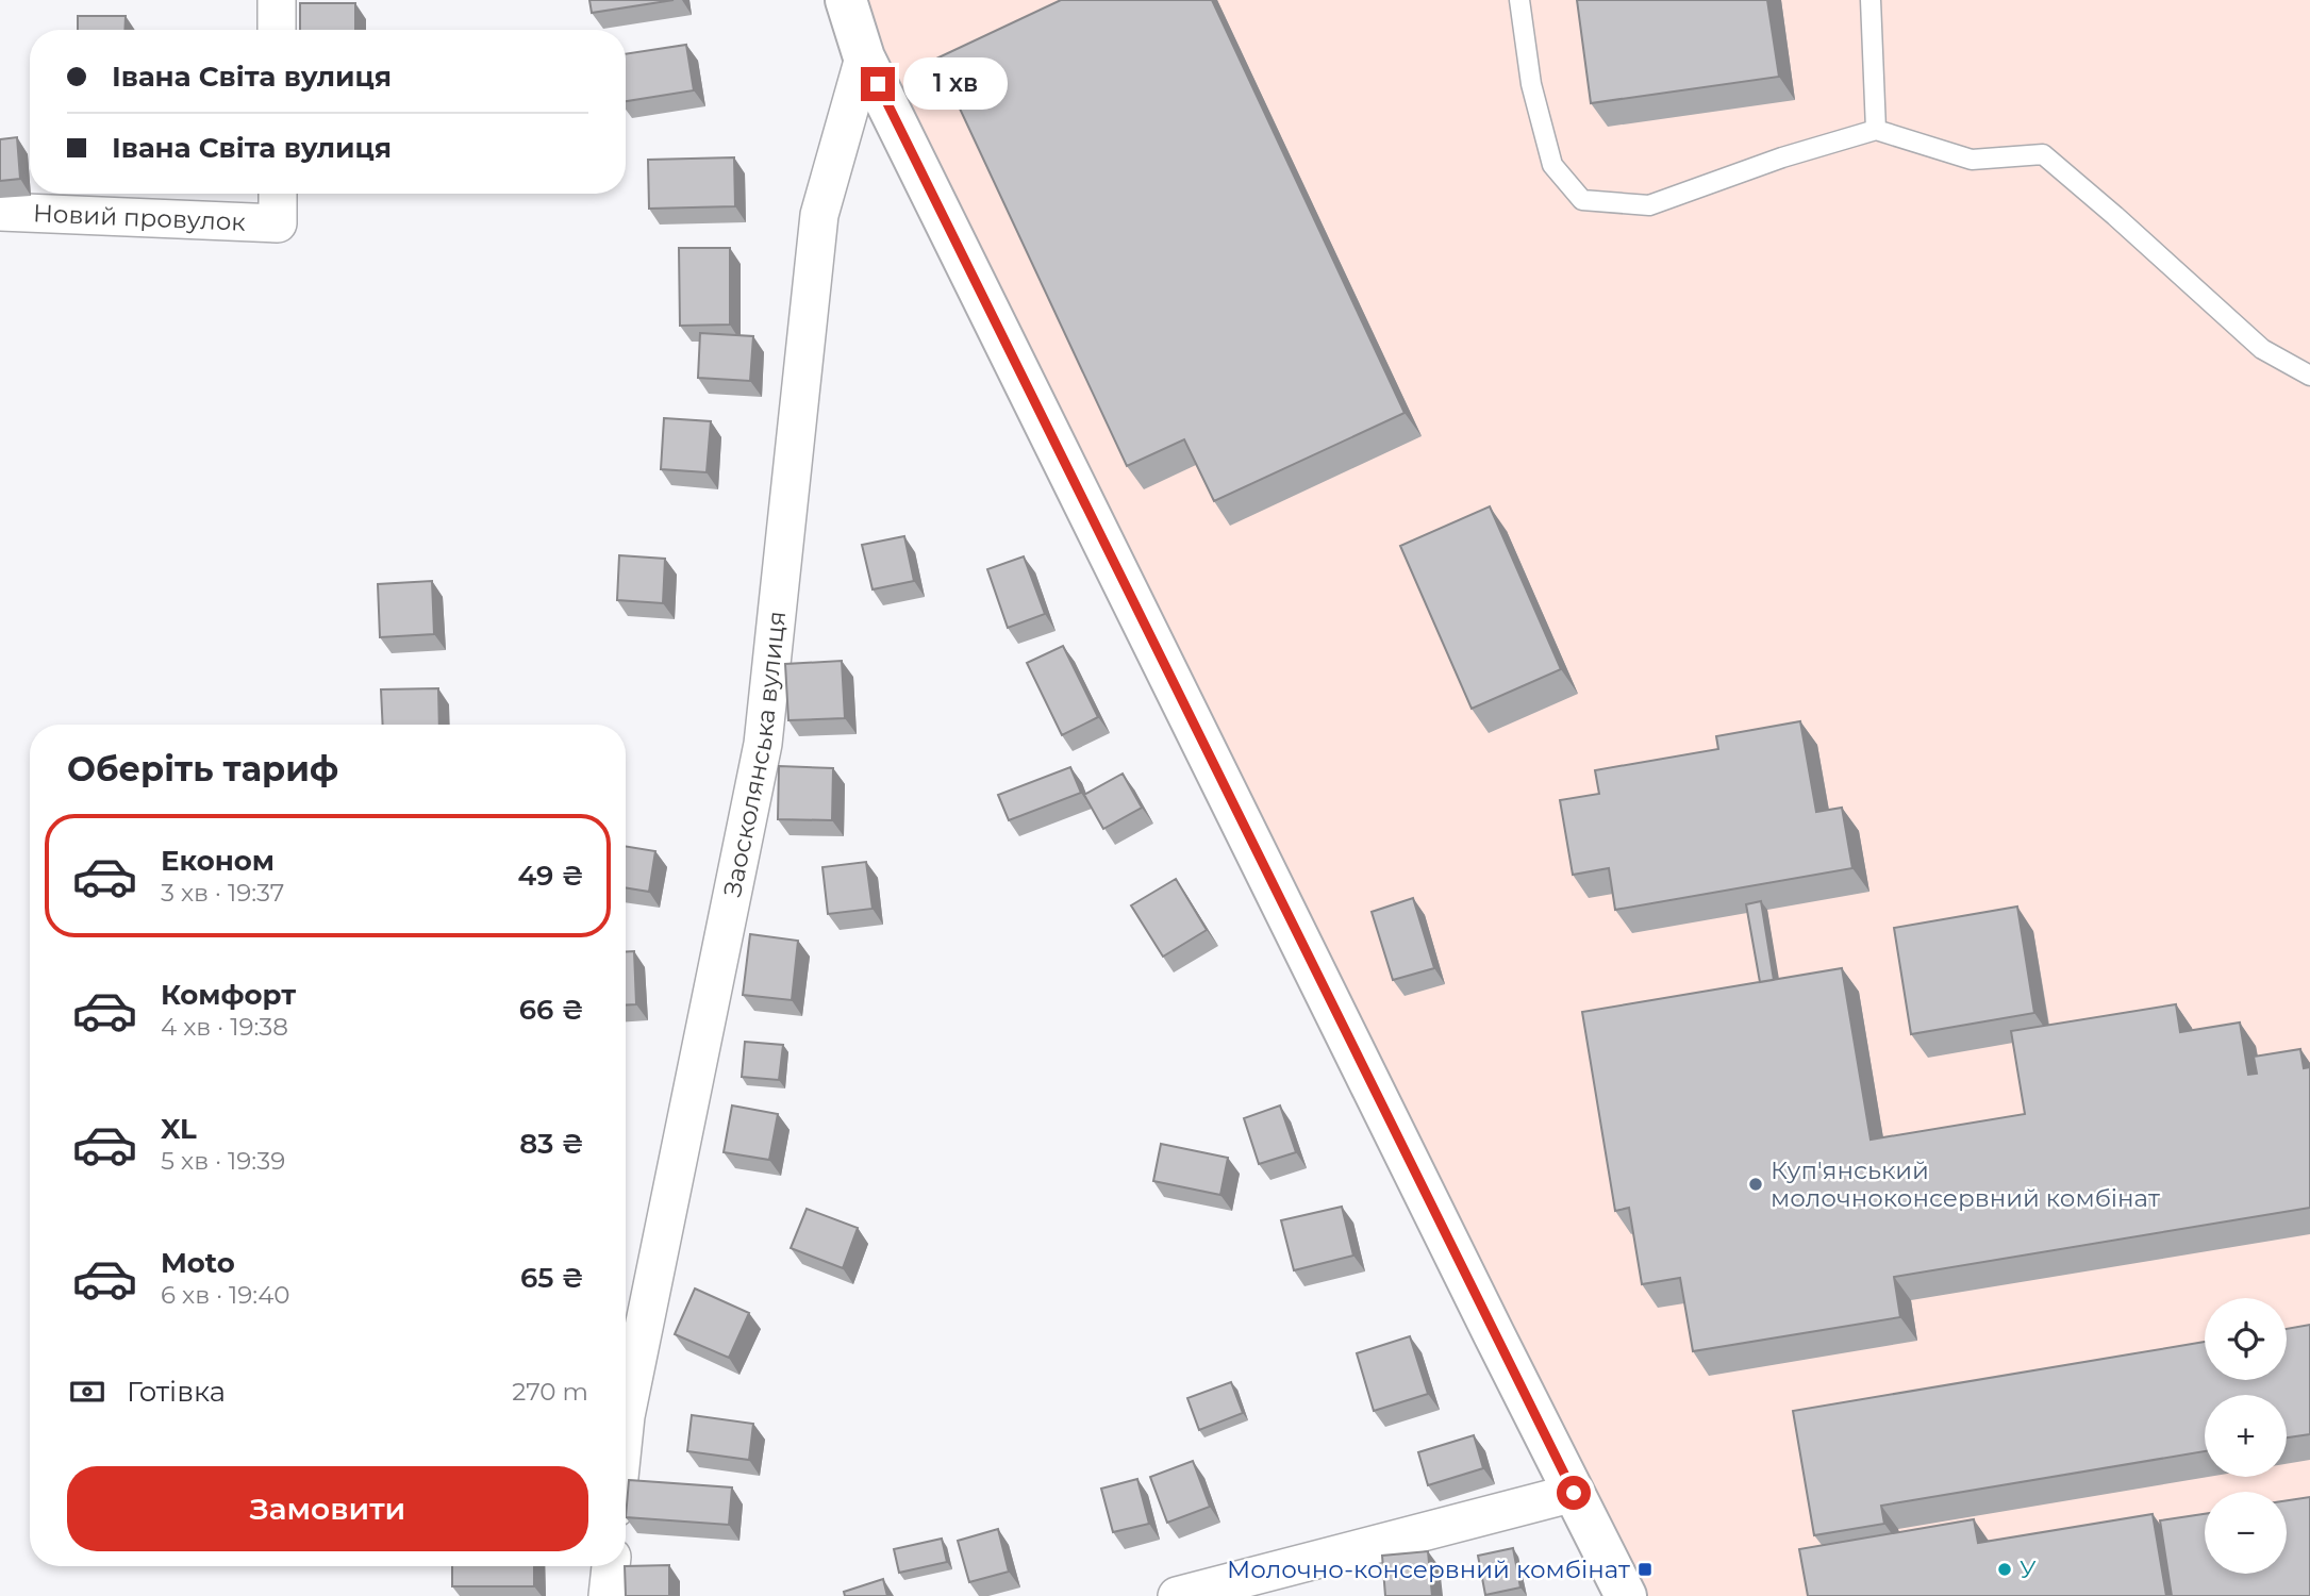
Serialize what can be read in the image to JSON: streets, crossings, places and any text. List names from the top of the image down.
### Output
{
  "streets": {
    "street": ["Новий провулок", "Заосколянська вулиця"]
  },
  "places": {
    "other": ["Куп'янський молочноконсервний комбінат", "У"],
    "transit": ["Молочно-консервний комбінат"]
  },
  "page": {
    "banner": ["Івана Світа вулиця", "Івана Світа вулиця"],
    "bubble": "1 хв",
    "heading": "Оберіть тариф",
    "list": [
      {
        "name": "Економ",
        "note": "3 хв · 19:37",
        "value": "49 ₴"
      },
      {
        "name": "Комфорт",
        "note": "4 хв · 19:38",
        "value": "66 ₴"
      },
      {
        "name": "XL",
        "note": "5 хв · 19:39",
        "value": "83 ₴"
      },
      {
        "name": "Moto",
        "note": "6 хв · 19:40",
        "value": "65 ₴"
      }
    ],
    "map_buttons": ["+", "−"],
    "pay": ["Готівка", "270 m"],
    "buttons": "Замовити"
  }
}
